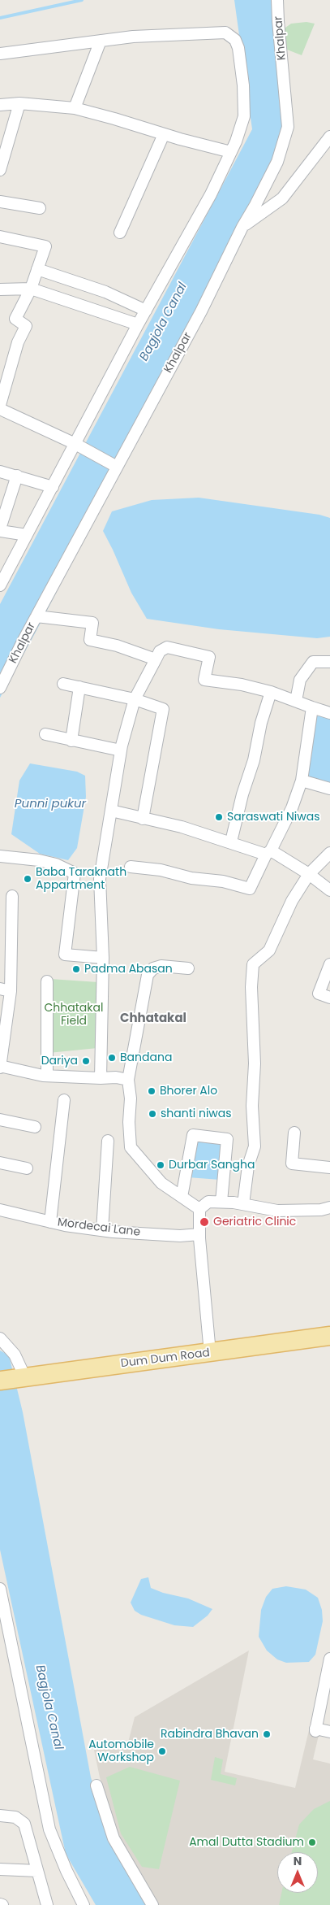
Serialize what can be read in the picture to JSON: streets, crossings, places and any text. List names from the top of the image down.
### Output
{
  "streets": {
    "main road": ["Dum Dum Road"],
    "street": ["Khalpar", "Mordecai Lane"]
  },
  "districts": ["Chhatakal"],
  "water": ["Bagjola Canal", "Punni pukur"],
  "parks": ["Chhatakal Field"],
  "places": [
    "Saraswati Niwas",
    "Baba Taraknath Appartment",
    "Padma Abasan",
    "Bandana",
    "Dariya",
    "Bhorer Alo",
    "shanti niwas",
    "Durbar Sangha",
    "Geriatric Clinic",
    "Rabindra Bhavan",
    "Automobile Workshop",
    "Amal Dutta Stadium"
  ],
  "north": "top"
}
